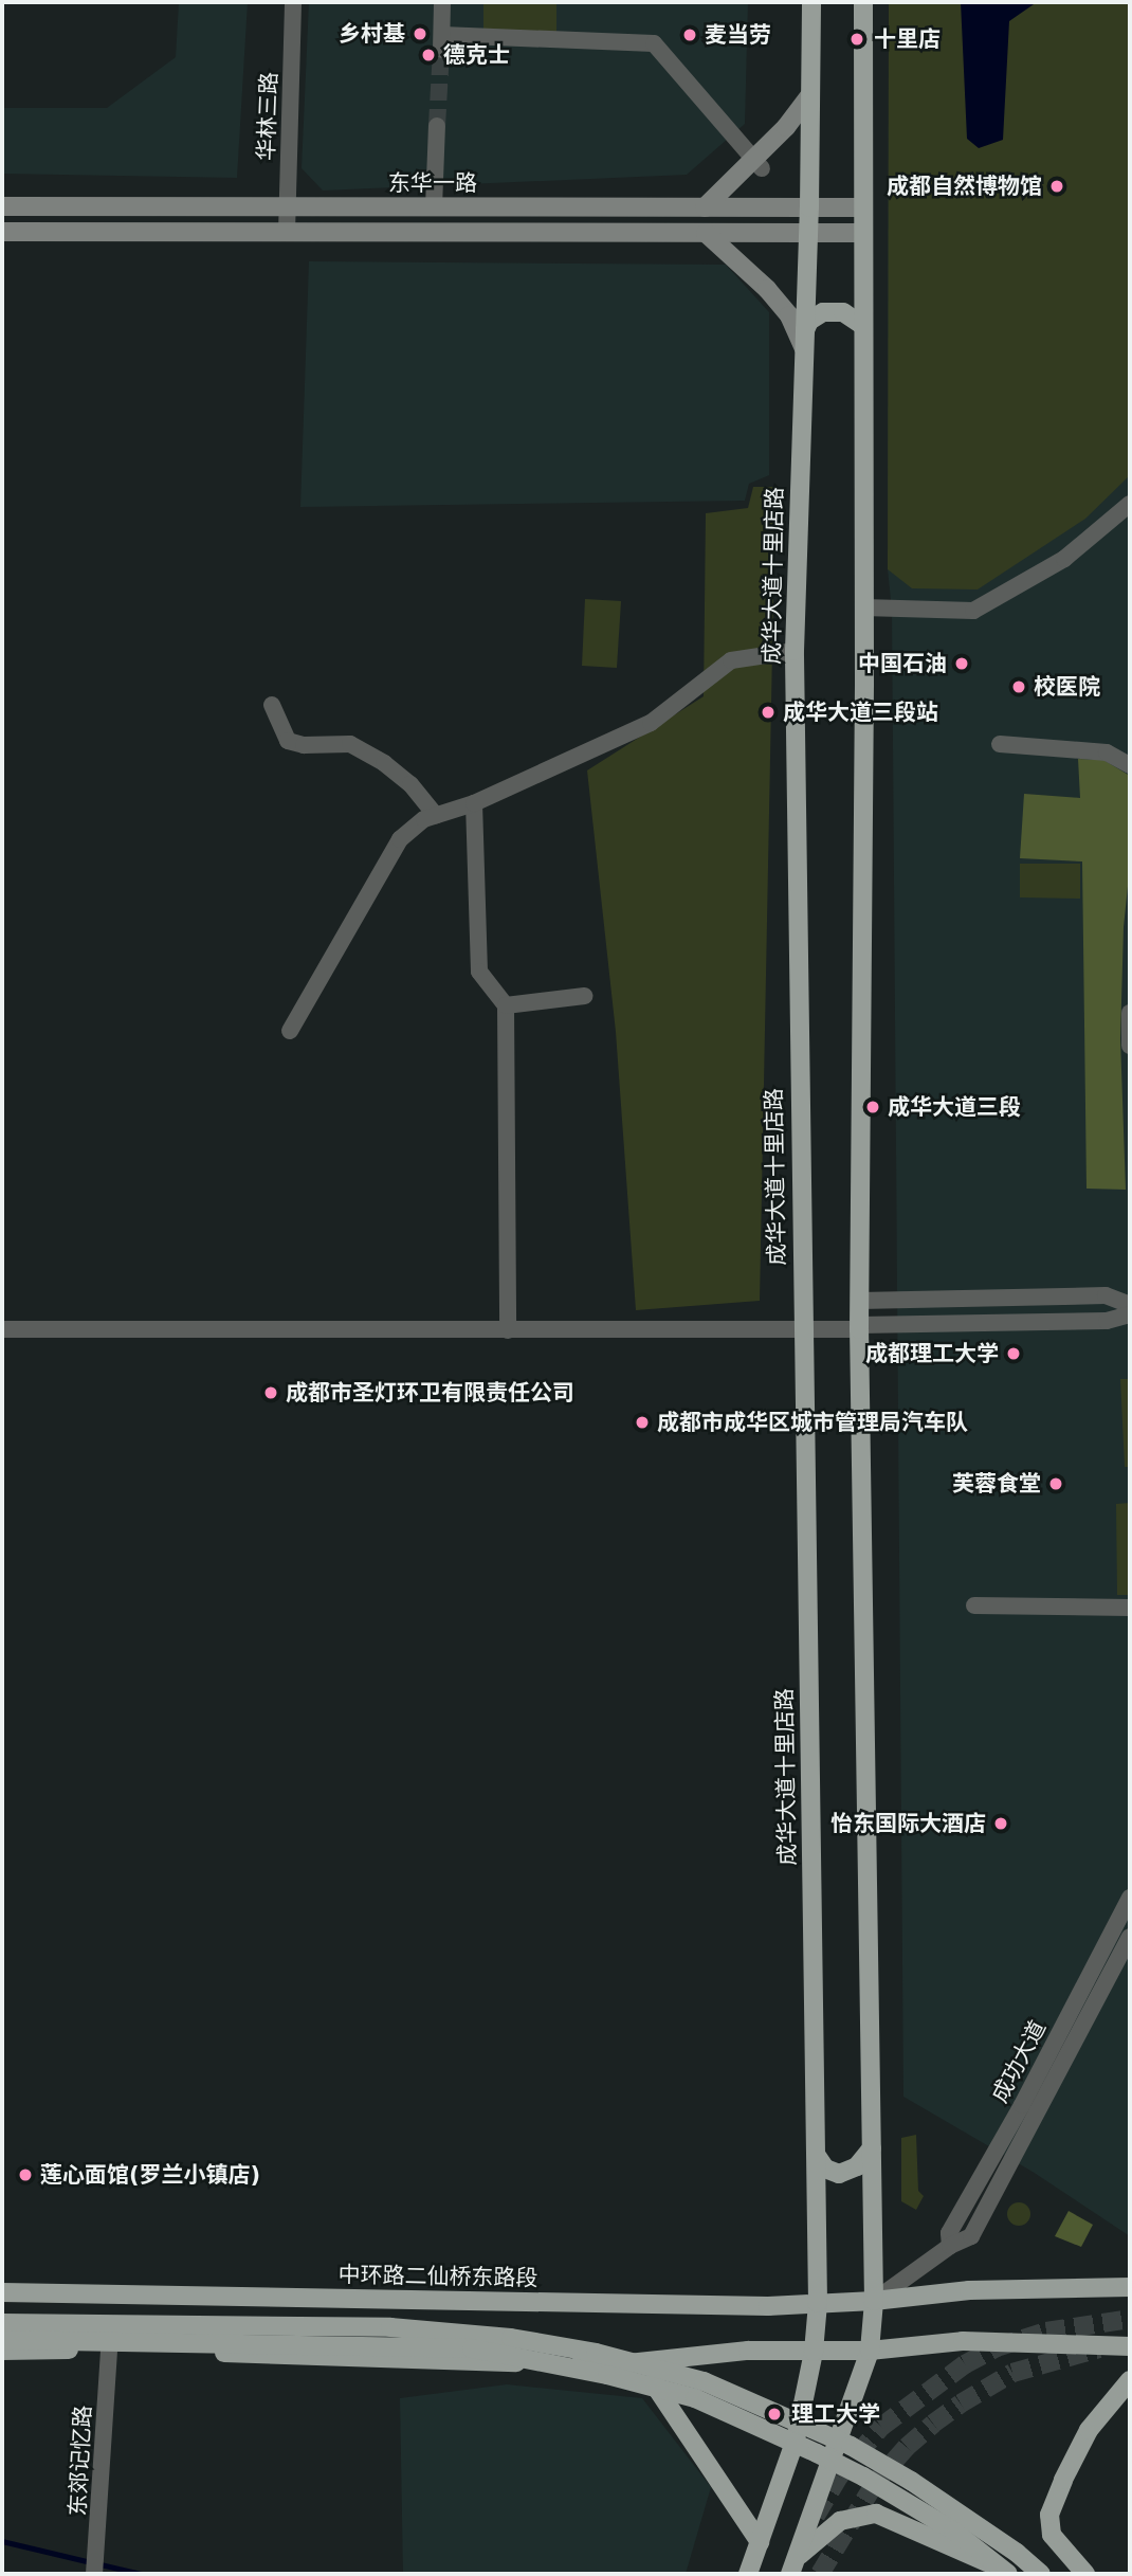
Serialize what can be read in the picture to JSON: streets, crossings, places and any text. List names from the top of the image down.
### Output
{
  "streets": {
    "main road": ["成华大道十里店路", "中环路二仙桥东路段"],
    "street": [
      "华林三路",
      "东华一路",
      "成功大道",
      "东郊记忆路"
    ]
  },
  "crossings": [
    ["华林三路", "东华一路"],
    ["东华一路", "成华大道十里店路"],
    ["成华大道十里店路", "中环路二仙桥东路段"],
    ["成功大道", "中环路二仙桥东路段"]
  ],
  "places": [
    "乡村基",
    "麦当劳",
    "十里店",
    "德克士",
    "成都自然博物馆",
    "中国石油",
    "校医院",
    "成华大道三段站",
    "成华大道三段",
    "成都理工大学",
    "成都市圣灯环卫有限责任公司",
    "成都市成华区城市管理局汽车队",
    "芙蓉食堂",
    "怡东国际大酒店",
    "莲心面馆(罗兰小镇店)",
    "理工大学"
  ]
}
